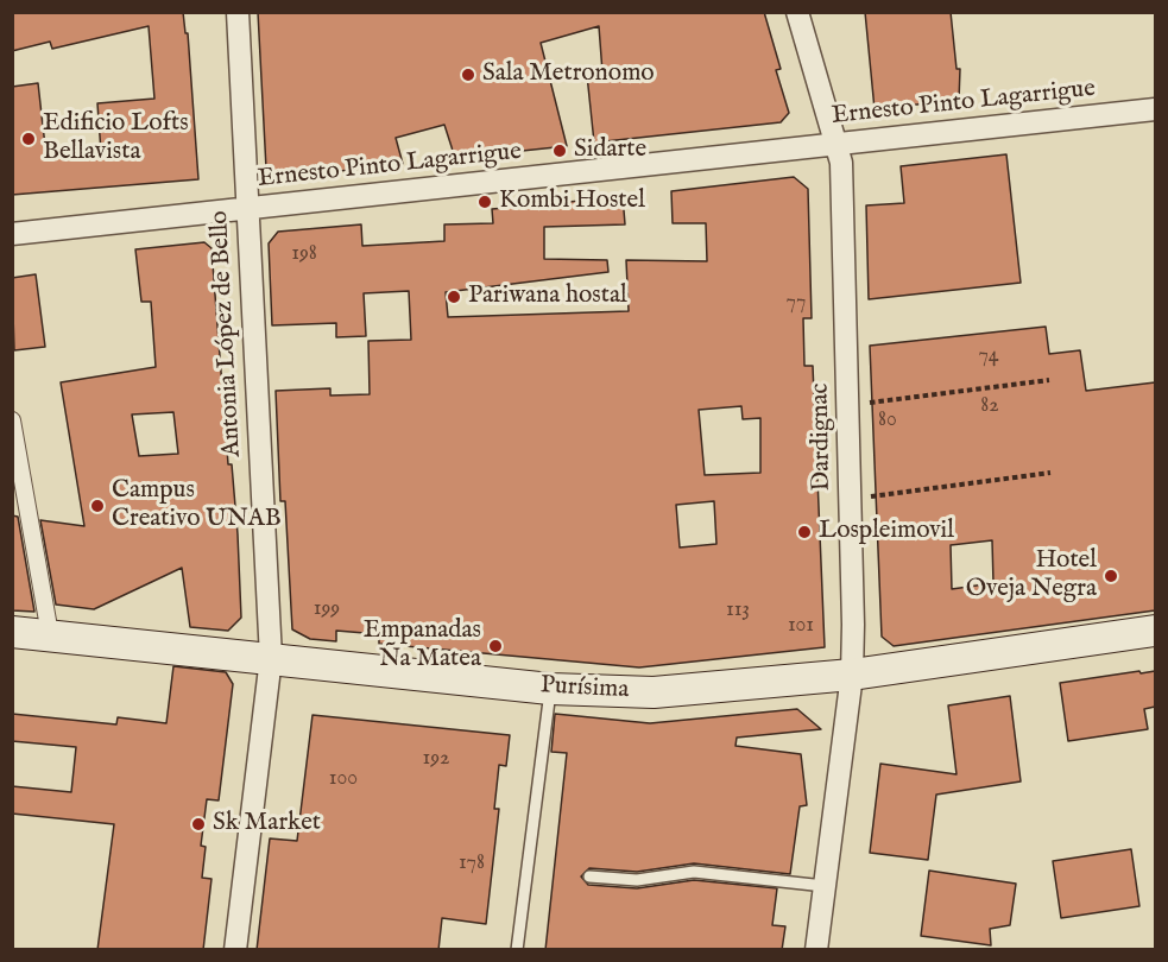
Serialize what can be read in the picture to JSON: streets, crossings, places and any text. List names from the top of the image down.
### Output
{
  "streets": {
    "main road": ["Purísima"],
    "street": ["Ernesto Pinto Lagarrigue", "Antonia López de Bello", "Dardignac"]
  },
  "crossings": [
    ["Ernesto Pinto Lagarrigue", "Antonia López de Bello"],
    ["Ernesto Pinto Lagarrigue", "Dardignac"],
    ["Antonia López de Bello", "Purísima"],
    ["Dardignac", "Purísima"]
  ],
  "places": [
    "Sala Metronomo",
    "Edificio Lofts Bellavista",
    "Sidarte",
    "Kombi Hostel",
    "Pariwana hostal",
    "Campus Creativo UNAB",
    "Lospleimovil",
    "Hotel Oveja Negra",
    "Empanadas Ña Matea",
    "Sk Market"
  ],
  "house_numbers": [
    "198",
    "77",
    "74",
    "82",
    "80",
    "199",
    "113",
    "101",
    "192",
    "100",
    "178"
  ]
}
